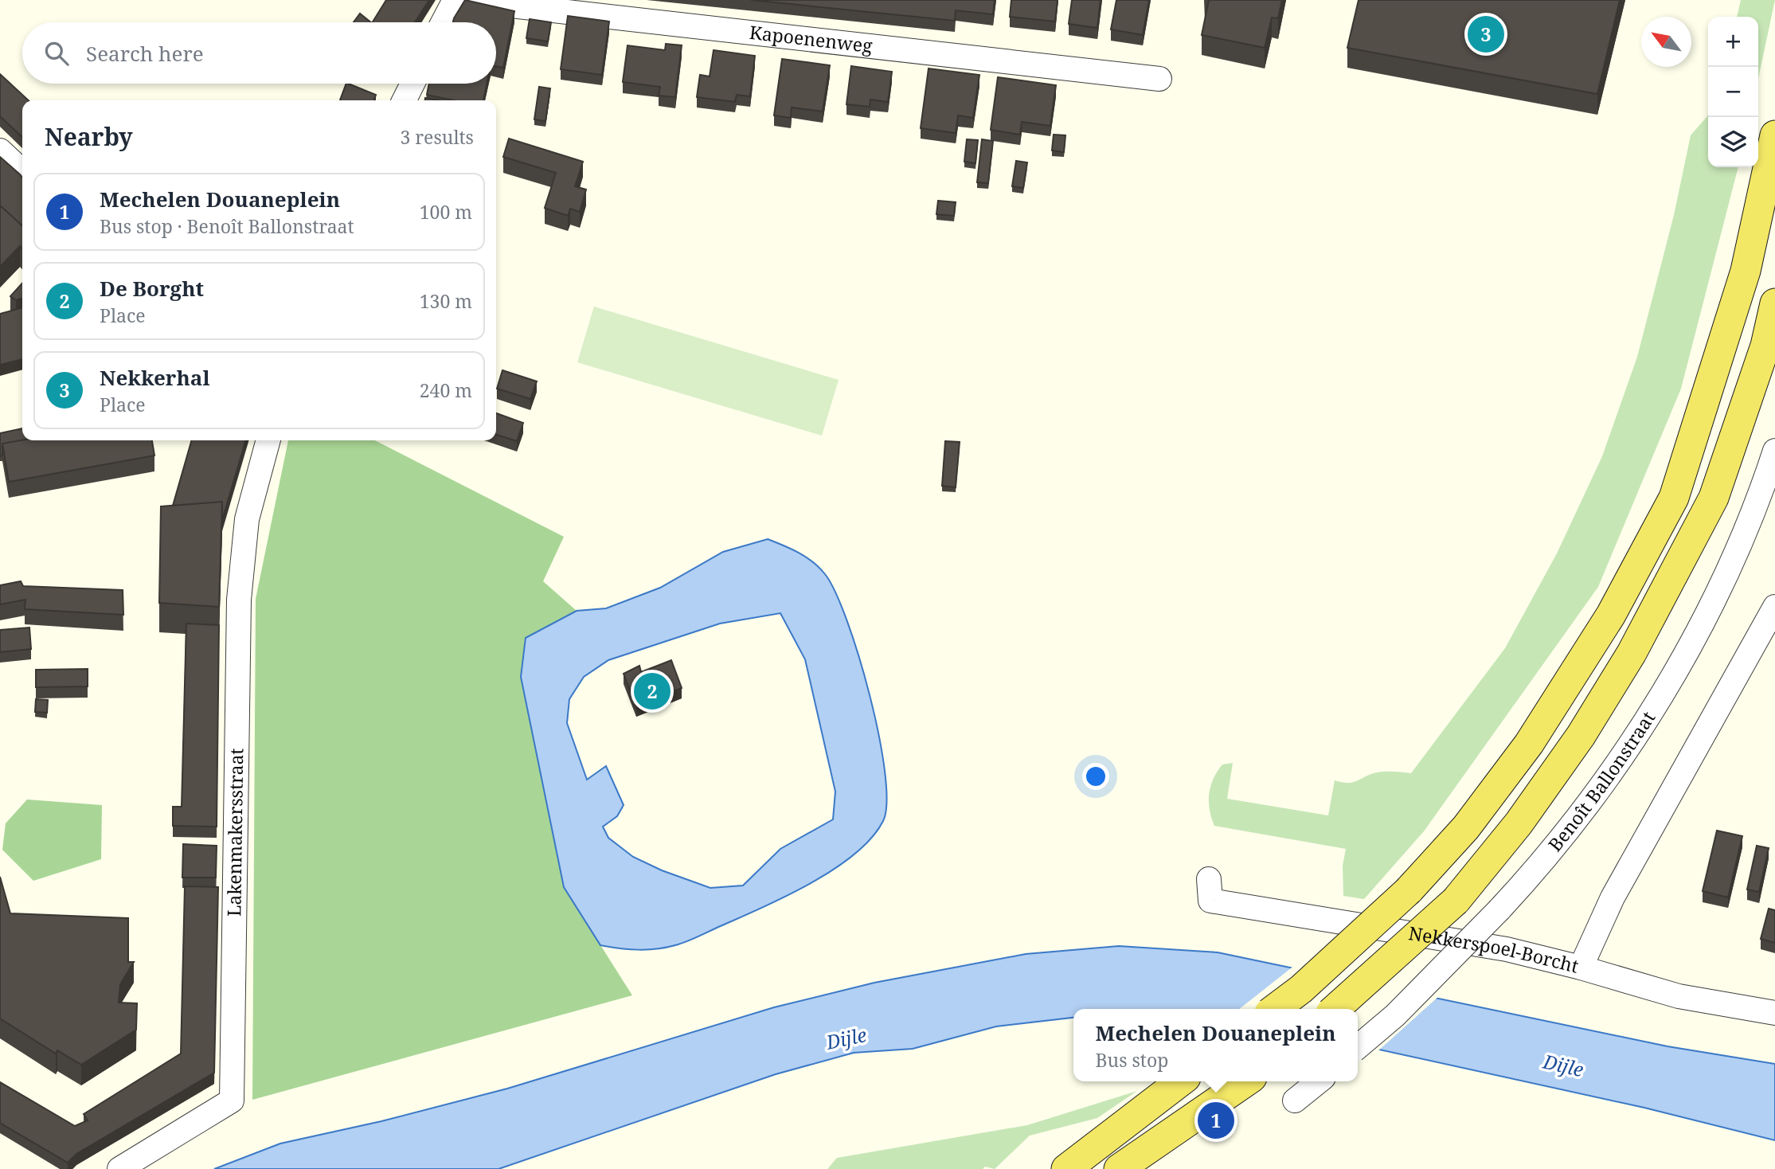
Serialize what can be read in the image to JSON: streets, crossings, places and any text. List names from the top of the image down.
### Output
{
  "streets": {
    "street": [
      "Kapoenenweg",
      "Benoît Ballonstraat",
      "Lakenmakersstraat",
      "Nekkerspoel-Borcht"
    ]
  },
  "water": ["Dijle"],
  "north": "top left",
  "page": {
    "pins": ["3", "2", "1"],
    "map_buttons": ["+", "−"],
    "search": "Search here",
    "heading": ["Nearby", "3 results"],
    "list": [
      {
        "mark": "1",
        "name": "Mechelen Douaneplein",
        "note": "Bus stop · Benoît Ballonstraat",
        "value": "100 m"
      },
      {
        "mark": "2",
        "name": "De Borght",
        "note": "Place",
        "value": "130 m"
      },
      {
        "mark": "3",
        "name": "Nekkerhal",
        "note": "Place",
        "value": "240 m"
      }
    ],
    "popup": ["Mechelen Douaneplein", "Bus stop"]
  }
}
